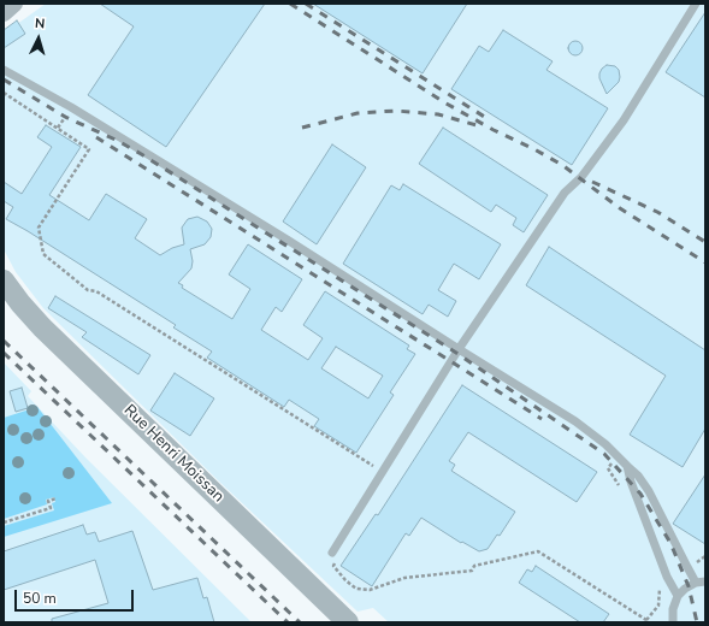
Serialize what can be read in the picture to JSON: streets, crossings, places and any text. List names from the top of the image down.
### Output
{
  "streets": {
    "street": ["Rue Henri Moissan"]
  },
  "scale_bar": "50 m",
  "north": "top"
}
